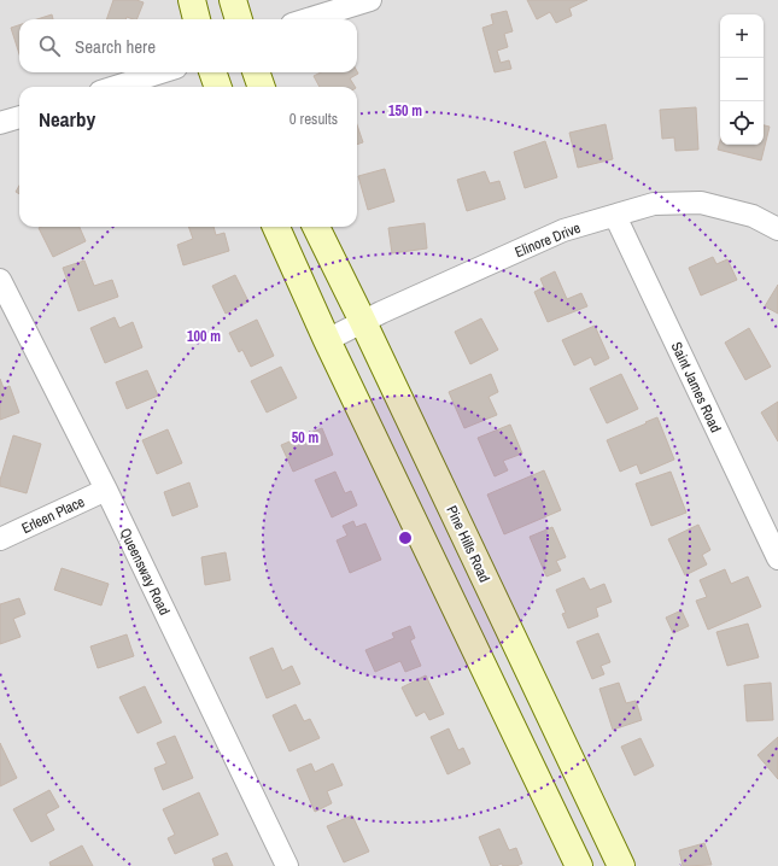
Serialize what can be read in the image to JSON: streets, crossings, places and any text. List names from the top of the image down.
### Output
{
  "streets": {
    "main road": ["Pine Hills Road"],
    "street": [
      "Elinore Drive",
      "Saint James Road",
      "Erleen Place",
      "Queensway Road"
    ]
  },
  "crossings": [
    ["Elinore Drive", "Saint James Road"],
    ["Elinore Drive", "Pine Hills Road"],
    ["Erleen Place", "Queensway Road"]
  ],
  "page": {
    "map_buttons": ["+", "−"],
    "search": "Search here",
    "heading": ["Nearby", "0 results"]
  },
  "rings": ["150 m", "100 m", "50 m"]
}
